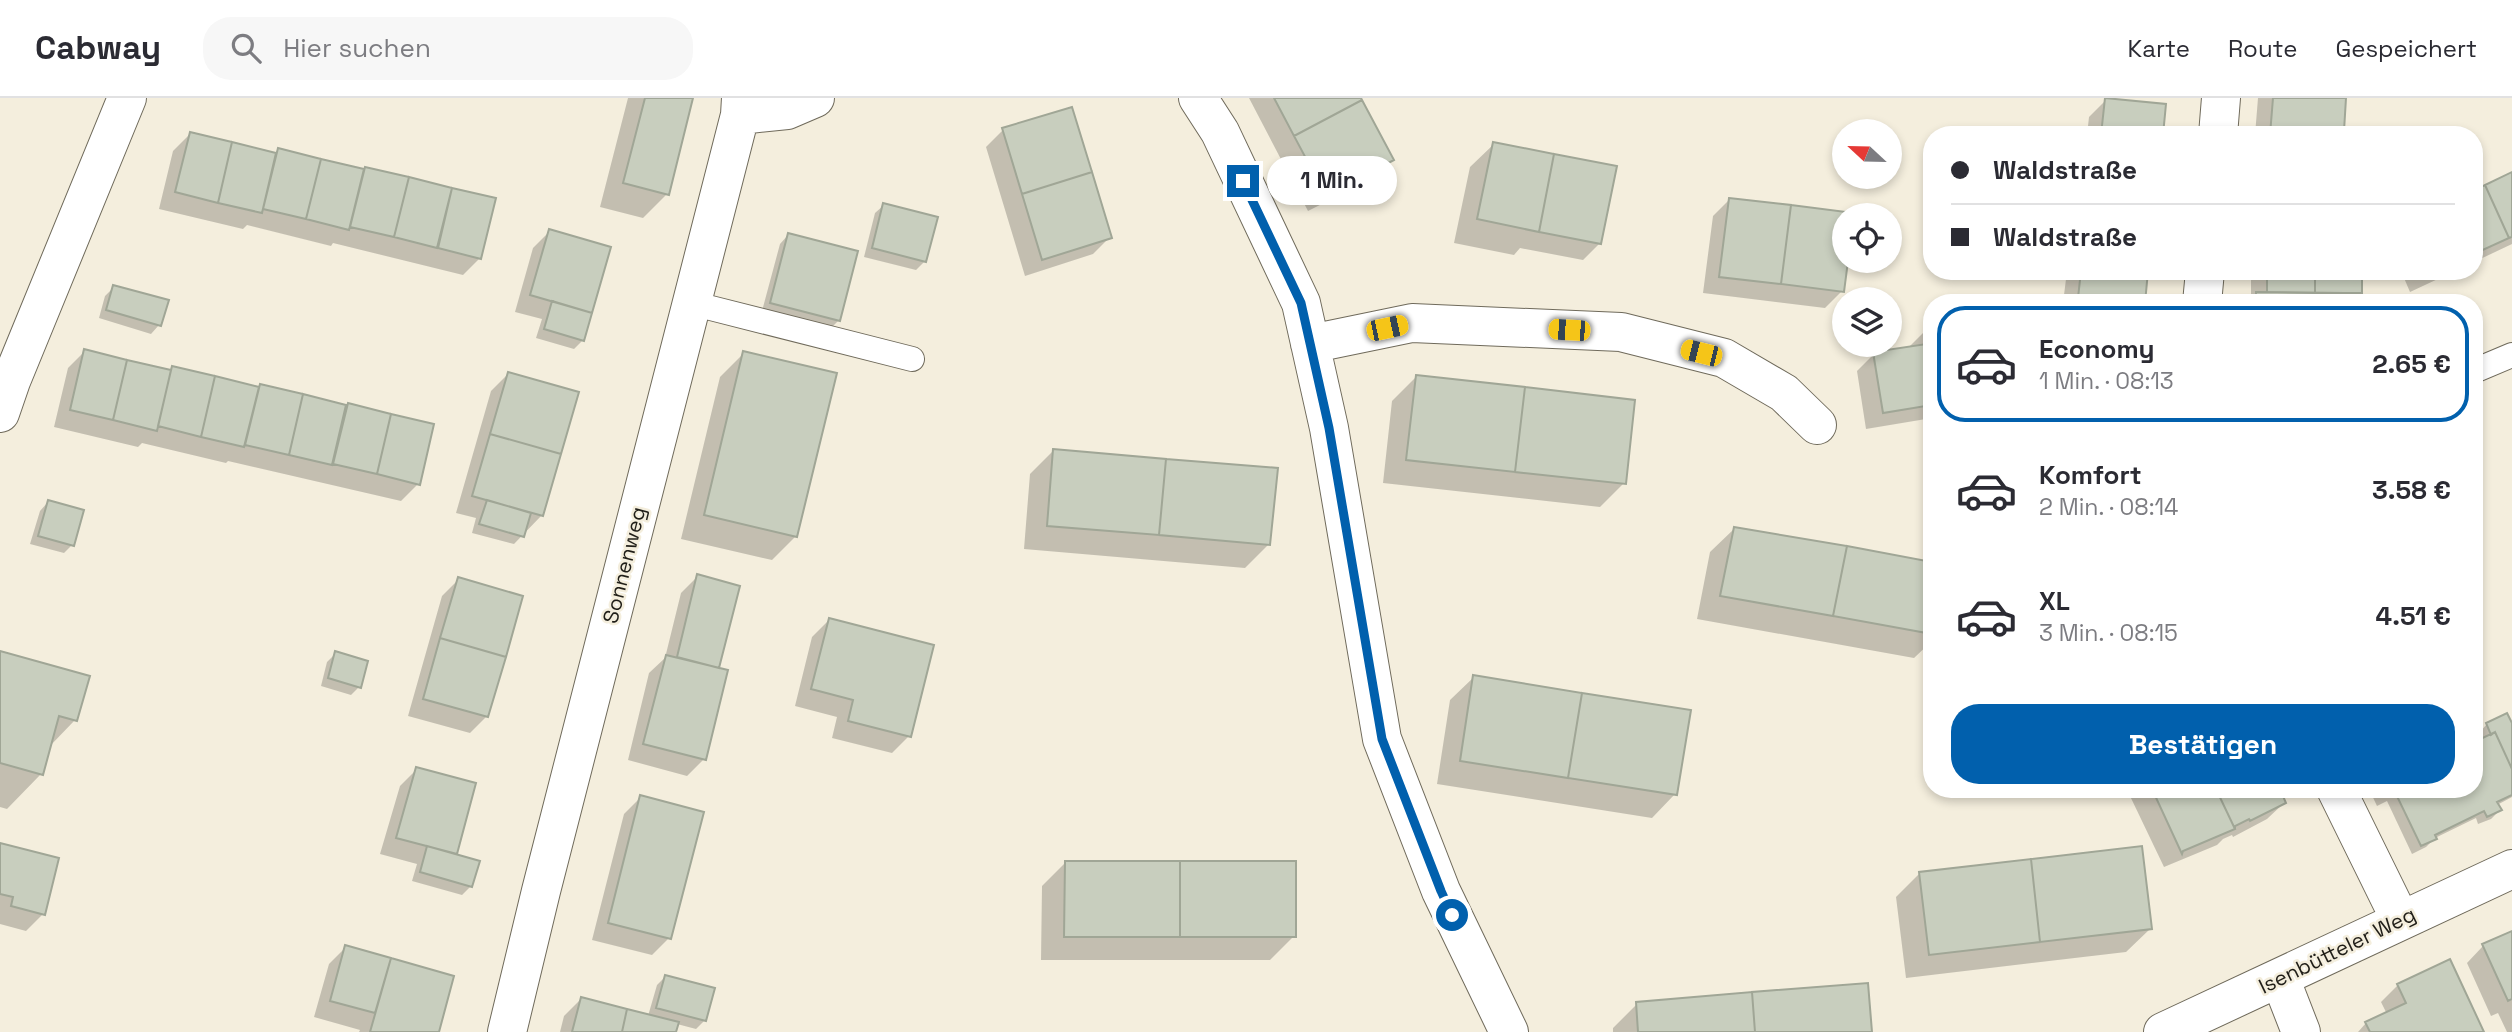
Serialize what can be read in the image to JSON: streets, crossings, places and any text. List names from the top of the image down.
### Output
{
  "streets": {
    "street": ["Sonnenweg", "Isenbütteler Weg"]
  },
  "north": "left",
  "page": {
    "header": "Cabway",
    "search": "Hier suchen",
    "nav": ["Karte", "Route", "Gespeichert"],
    "banner": ["Waldstraße", "Waldstraße"],
    "bubble": "1 Min.",
    "list": [
      {
        "name": "Economy",
        "note": "1 Min. · 08:13",
        "value": "2.65 €"
      },
      {
        "name": "Komfort",
        "note": "2 Min. · 08:14",
        "value": "3.58 €"
      },
      {
        "name": "XL",
        "note": "3 Min. · 08:15",
        "value": "4.51 €"
      }
    ],
    "buttons": "Bestätigen"
  }
}
